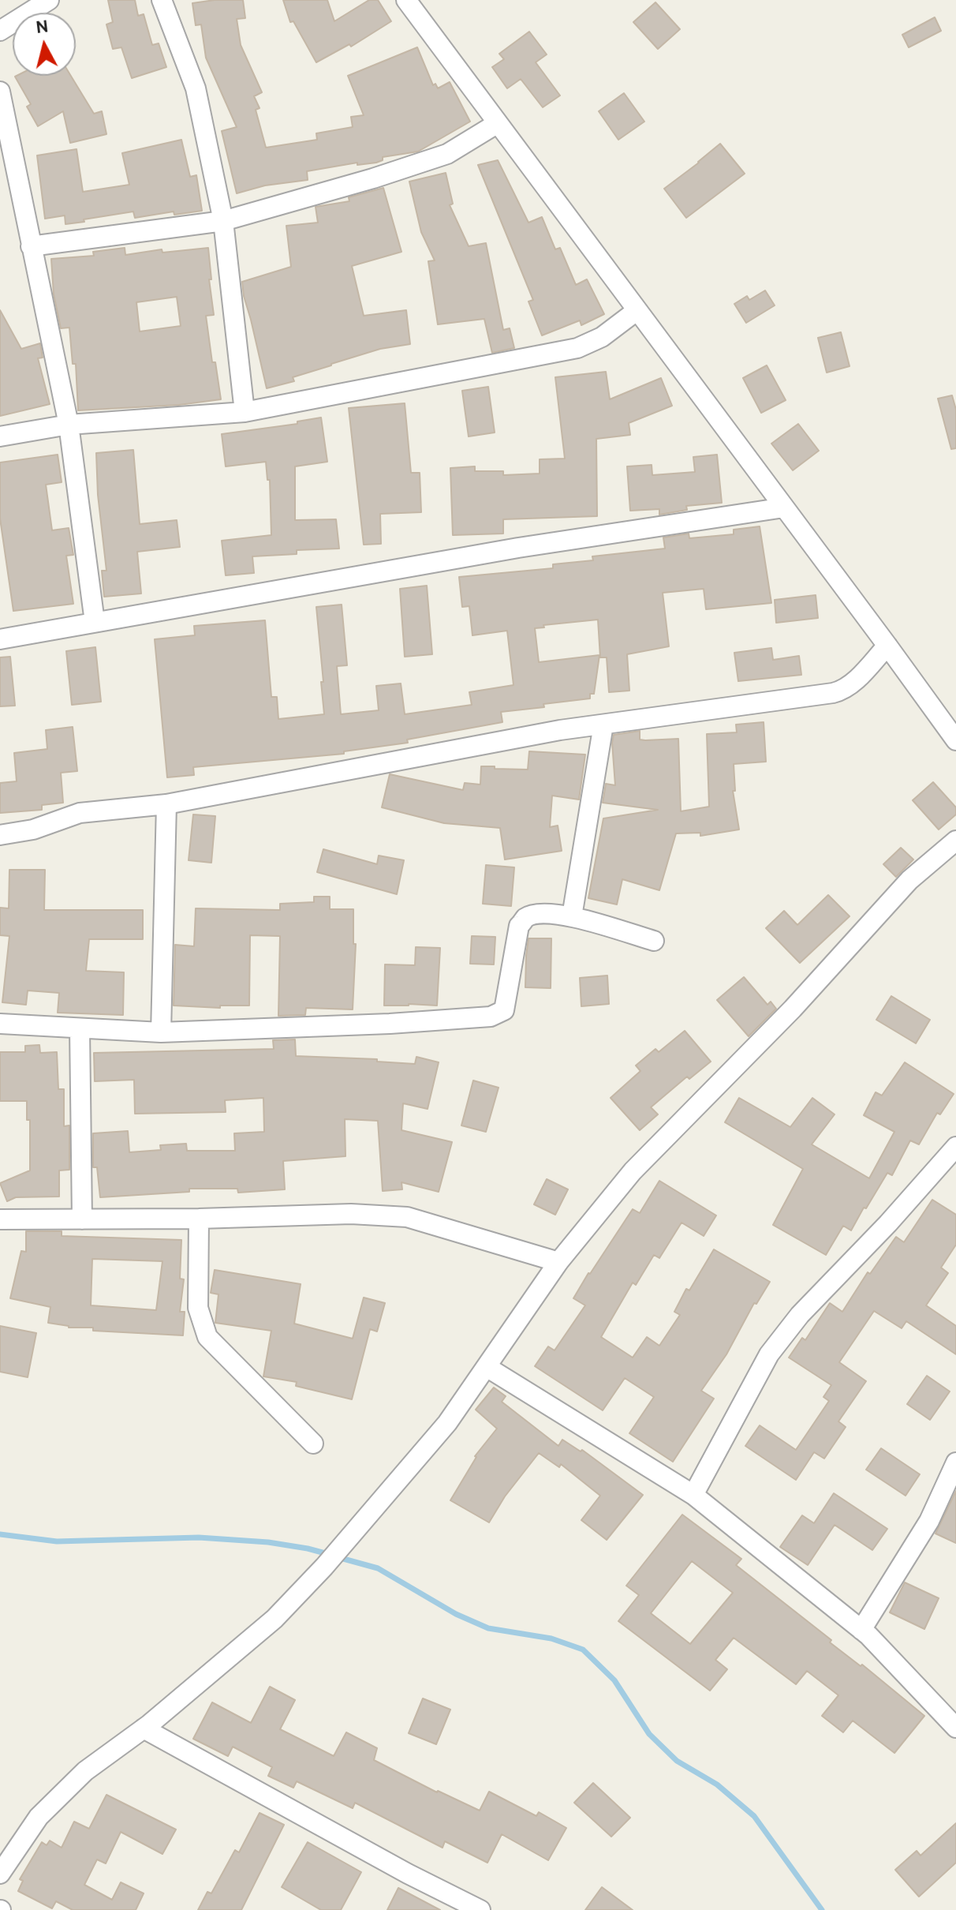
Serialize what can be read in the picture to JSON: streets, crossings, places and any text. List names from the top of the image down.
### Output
{
  "north": "top"
}
